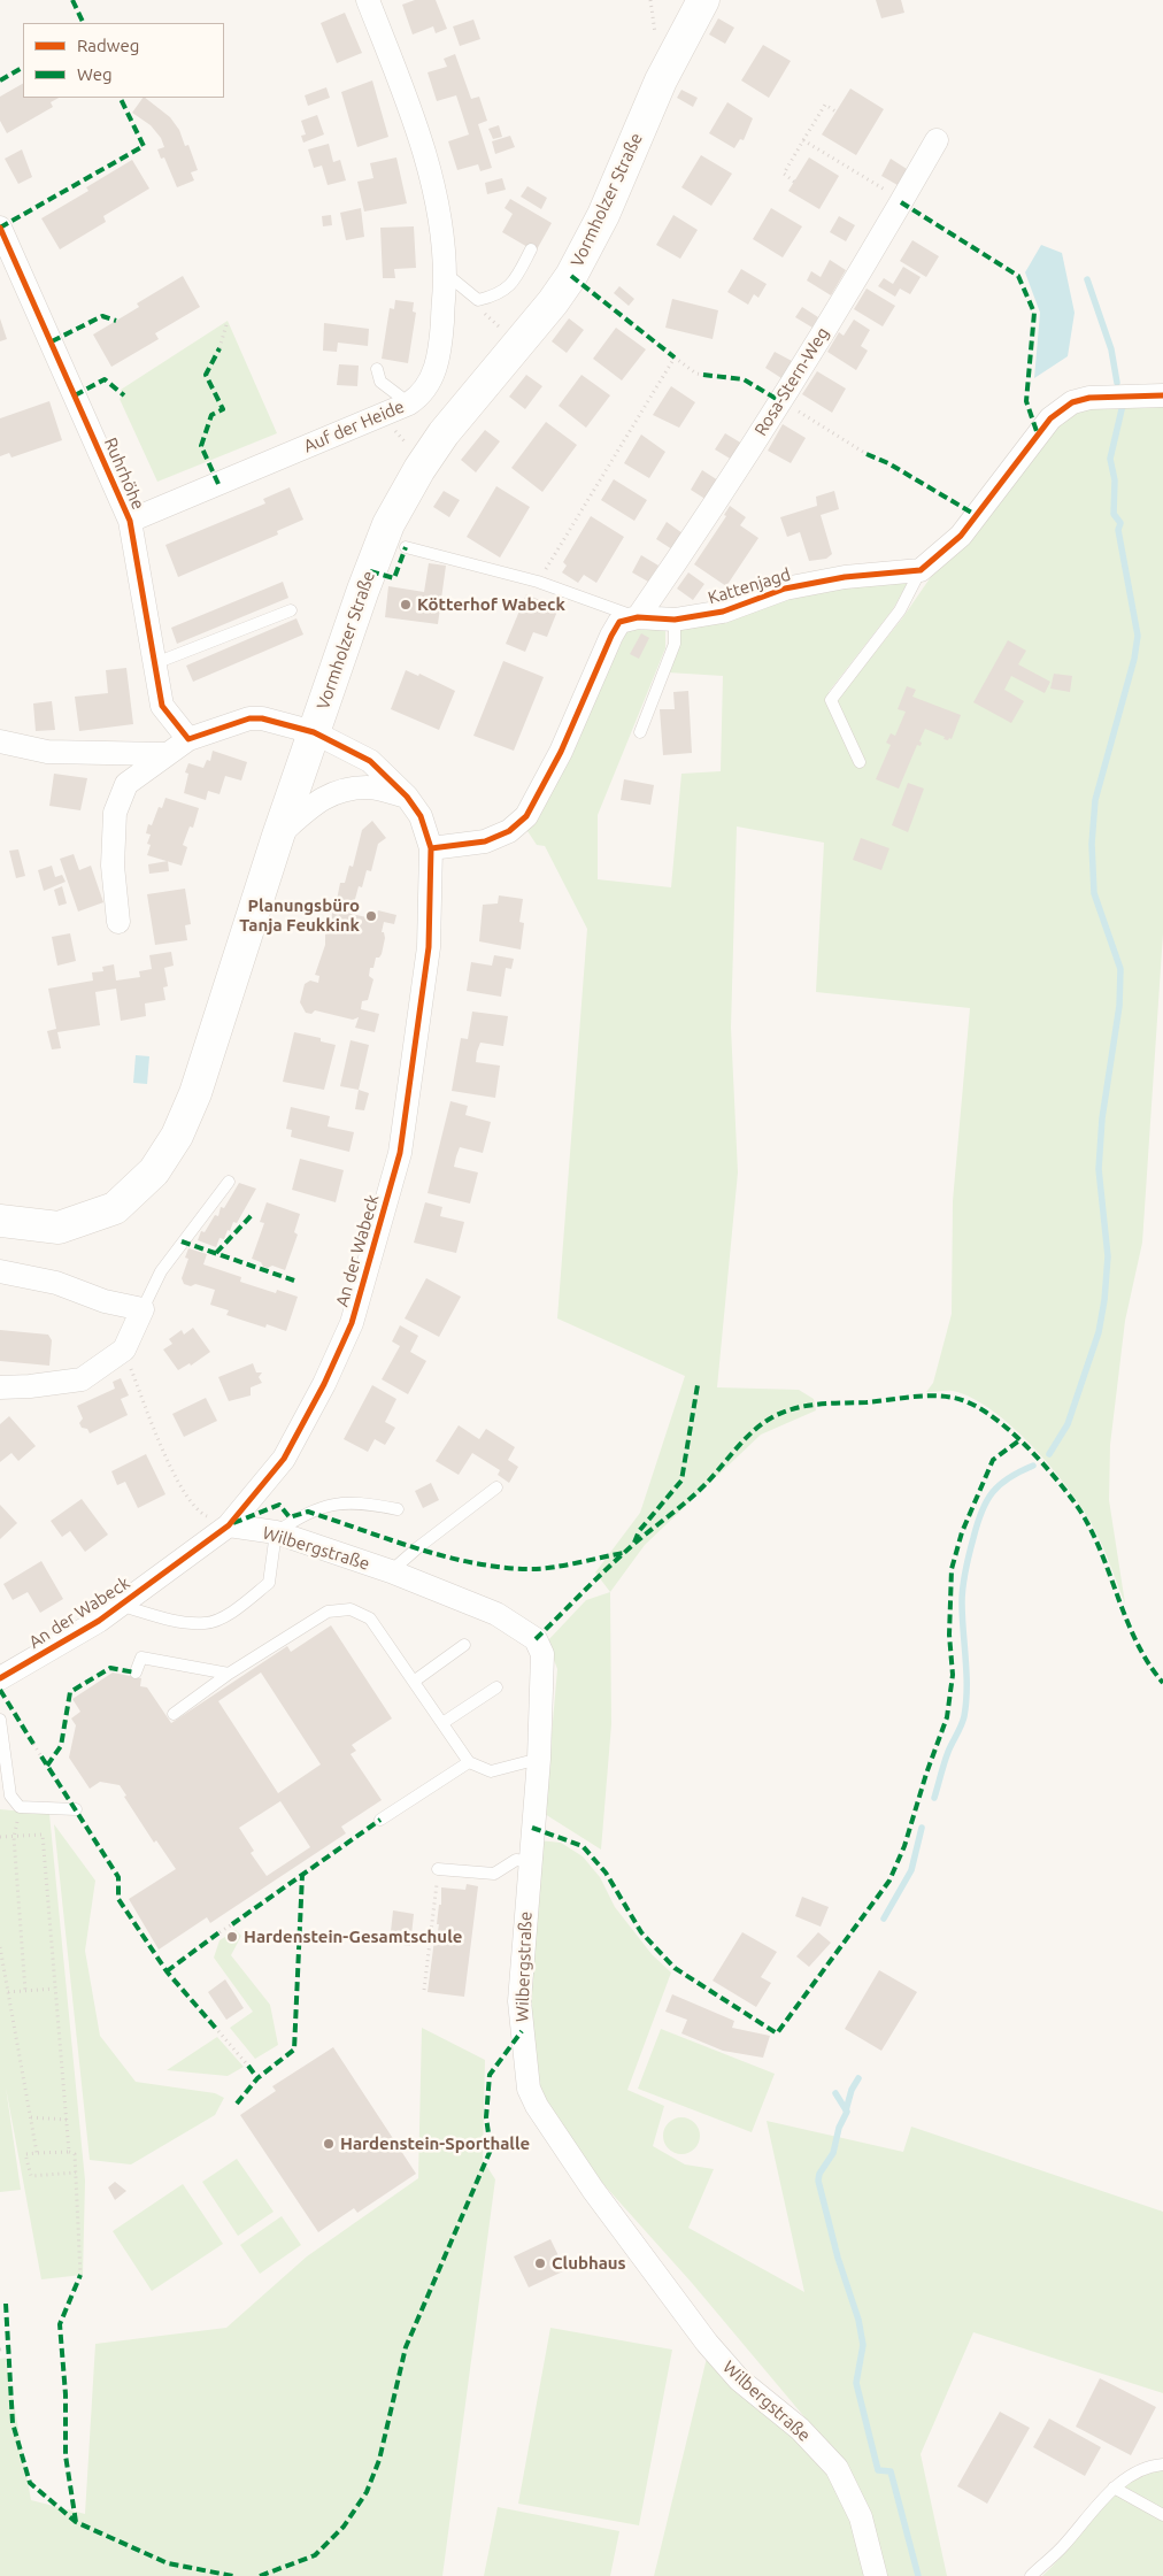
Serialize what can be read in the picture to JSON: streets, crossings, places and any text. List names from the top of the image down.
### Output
{
  "streets": {
    "main road": ["Vormholzer Straße"],
    "street": [
      "Rosa-Stern-Weg",
      "Auf der Heide",
      "Ruhrhöhe",
      "Kattenjagd",
      "An der Wabeck",
      "Wilbergstraße"
    ]
  },
  "crossings": [
    ["Vormholzer Straße", "An der Wabeck"],
    ["Rosa-Stern-Weg", "Kattenjagd"],
    ["Auf der Heide", "Ruhrhöhe"],
    ["Ruhrhöhe", "An der Wabeck"],
    ["An der Wabeck", "Wilbergstraße"]
  ],
  "places": [
    "Kötterhof Wabeck",
    "Planungsbüro Tanja Feukkink",
    "Hardenstein-Gesamtschule",
    "Hardenstein-Sporthalle",
    "Clubhaus"
  ],
  "legend": ["Radweg", "Weg"]
}
